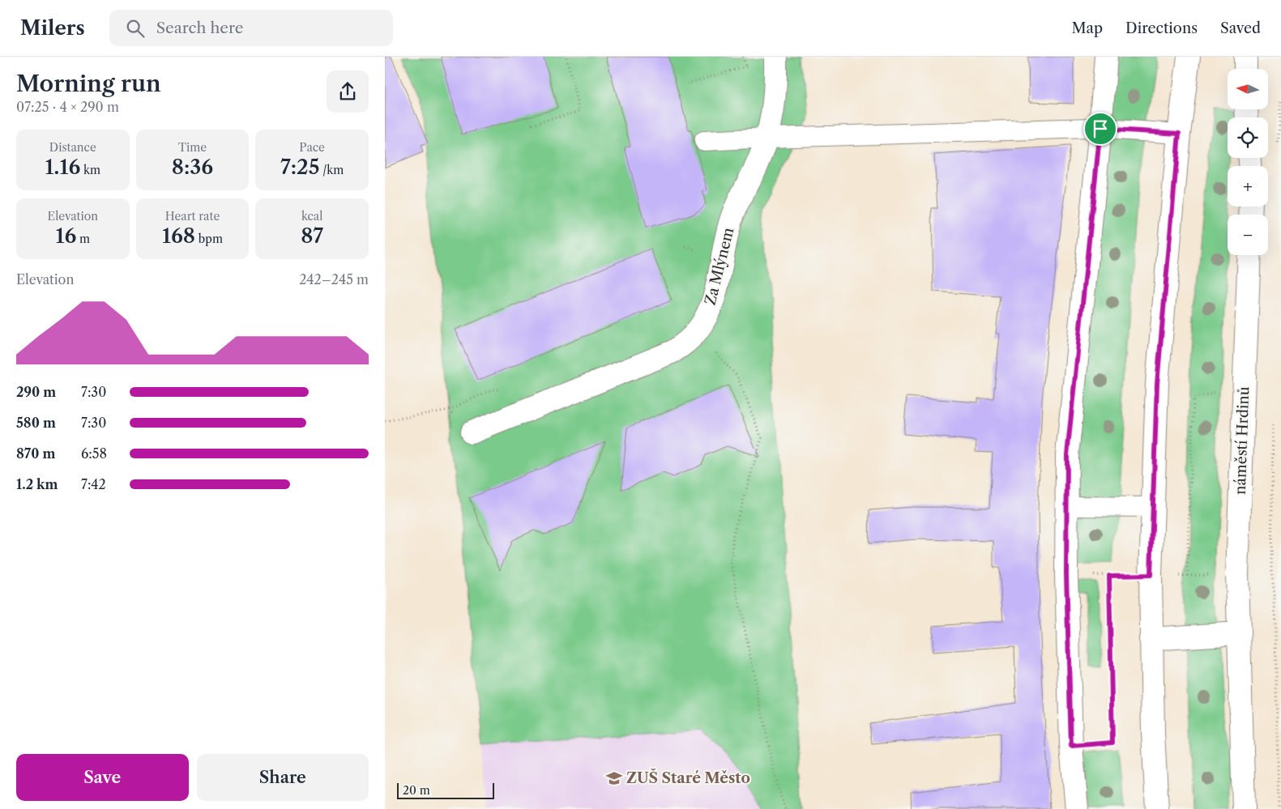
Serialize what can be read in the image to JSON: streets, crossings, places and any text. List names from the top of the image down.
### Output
{
  "streets": {
    "street": ["Za Mlýnem", "náměstí Hrdinů"]
  },
  "places": {
    "school or university": ["ZUŠ Staré Město"]
  },
  "scale_bar": "20 m",
  "north": "left",
  "page": {
    "header": "Milers",
    "search": "Search here",
    "nav": ["Map", "Directions", "Saved"],
    "heading": ["Morning run", "07:25 · 4 × 290 m"],
    "map_buttons": ["+", "−"],
    "stats": [
      ["Distance", "1.16 km"],
      ["Time", "8:36"],
      ["Pace", "7:25 /km"],
      ["Elevation", "16 m"],
      ["Heart rate", "168 bpm"],
      ["kcal", "87"]
    ],
    "chart": ["Elevation", "242–245 m"],
    "list": [
      {
        "name": "290 m",
        "note": "7:30"
      },
      {
        "name": "580 m",
        "note": "7:30"
      },
      {
        "name": "870 m",
        "note": "6:58"
      },
      {
        "name": "1.2 km",
        "note": "7:42"
      }
    ],
    "buttons": ["Save", "Share"],
    "scale": "20 m"
  }
}
